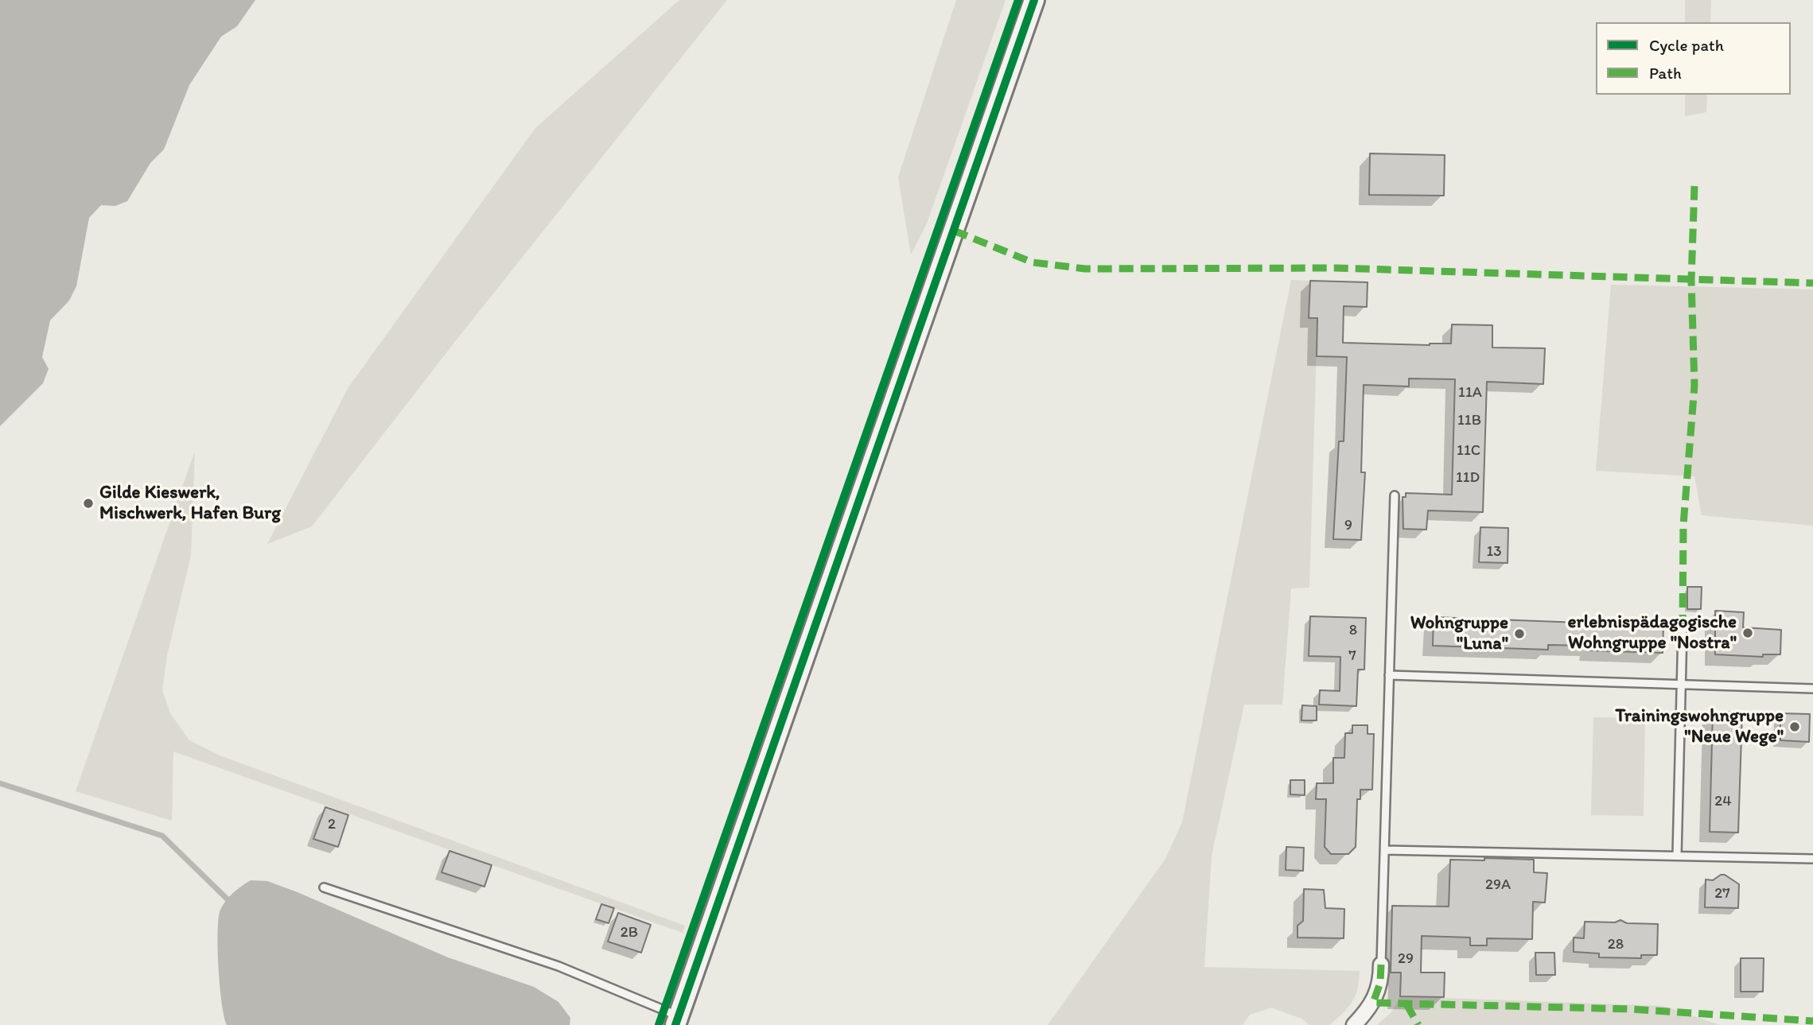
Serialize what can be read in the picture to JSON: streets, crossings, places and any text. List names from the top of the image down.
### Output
{
  "places": [
    "Gilde Kieswerk, Mischwerk, Hafen Burg",
    "erlebnispädagogische Wohngruppe \"Nostra\"",
    "Wohngruppe \"Luna\"",
    "Trainingswohngruppe \"Neue Wege\""
  ],
  "house_numbers": [
    "11A",
    "11B",
    "11C",
    "11D",
    "9",
    "13",
    "8",
    "7",
    "24",
    "2",
    "29A",
    "27",
    "2B",
    "28",
    "29"
  ],
  "legend": ["Cycle path", "Path"]
}
